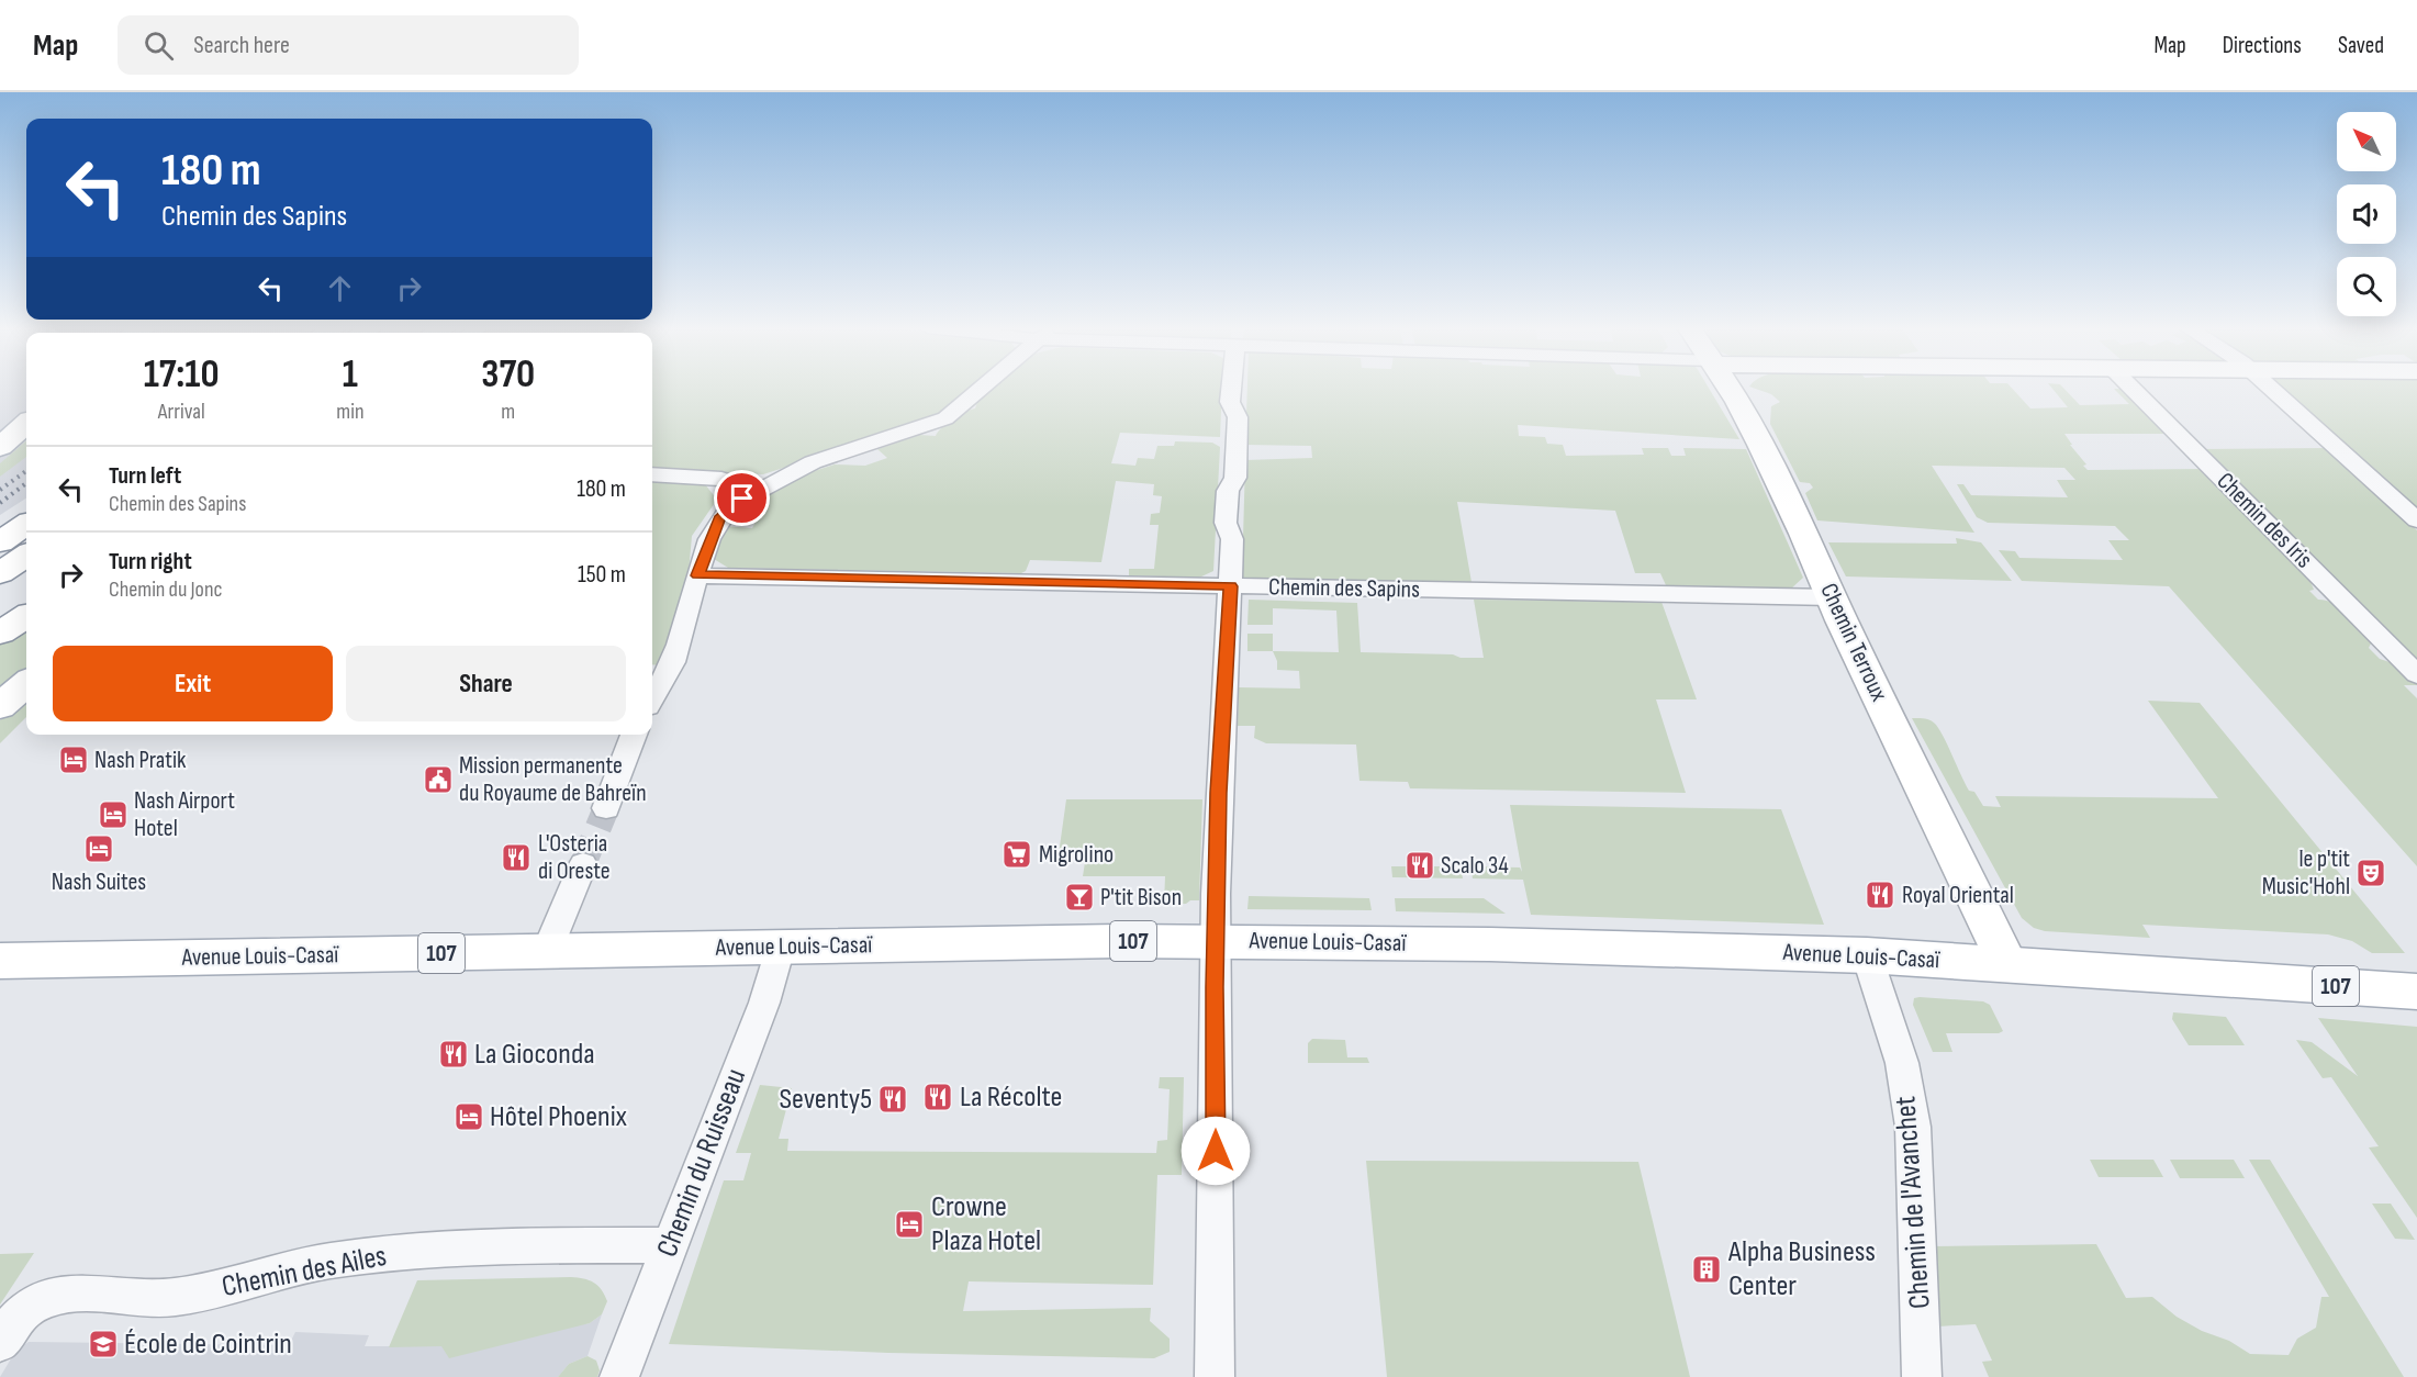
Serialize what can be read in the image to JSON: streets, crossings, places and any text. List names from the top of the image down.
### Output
{
  "streets": {
    "main road": ["Chemin Terroux", "107", "Avenue Louis-Casaï"],
    "street": [
      "Chemin des Iris",
      "Chemin des Sapins",
      "Chemin du Ruisseau",
      "Chemin de l'Avanchet",
      "Chemin des Ailes"
    ]
  },
  "crossings": [
    ["Chemin des Sapins", "Chemin Terroux"],
    ["Chemin Terroux", "Avenue Louis-Casaï"],
    ["Avenue Louis-Casaï", "Chemin du Ruisseau"],
    ["Avenue Louis-Casaï", "Chemin de l'Avanchet"],
    ["Chemin du Ruisseau", "Chemin des Ailes"]
  ],
  "places": {
    "hotel": [
      "Nash Pratik",
      "Nash Airport Hotel",
      "Nash Suites",
      "Hôtel Phoenix",
      "Crowne Plaza Hotel"
    ],
    "public building": ["Mission permanente du Royaume de Bahreïn"],
    "supermarket": ["Migrolino"],
    "restaurant": [
      "L'Osteria di Oreste",
      "Scalo 34",
      "Royal Oriental",
      "La Gioconda",
      "La Récolte",
      "Seventy5"
    ],
    "theatre": ["le p'tit Music'Hohl"],
    "bar": ["P'tit Bison"],
    "building": ["Alpha Business Center"],
    "school or university": ["École de Cointrin"]
  },
  "north": "top left",
  "page": {
    "header": "Map",
    "search": "Search here",
    "nav": ["Map", "Directions", "Saved"],
    "turn": ["180 m", "Chemin des Sapins"],
    "eta": [
      "17:10",
      "Arrival",
      "1",
      "min",
      "370",
      "m"
    ],
    "list": [
      {
        "name": "Turn left",
        "note": "Chemin des Sapins",
        "value": "180 m"
      },
      {
        "name": "Turn right",
        "note": "Chemin du Jonc",
        "value": "150 m"
      }
    ],
    "buttons": ["Exit", "Share"]
  }
}
